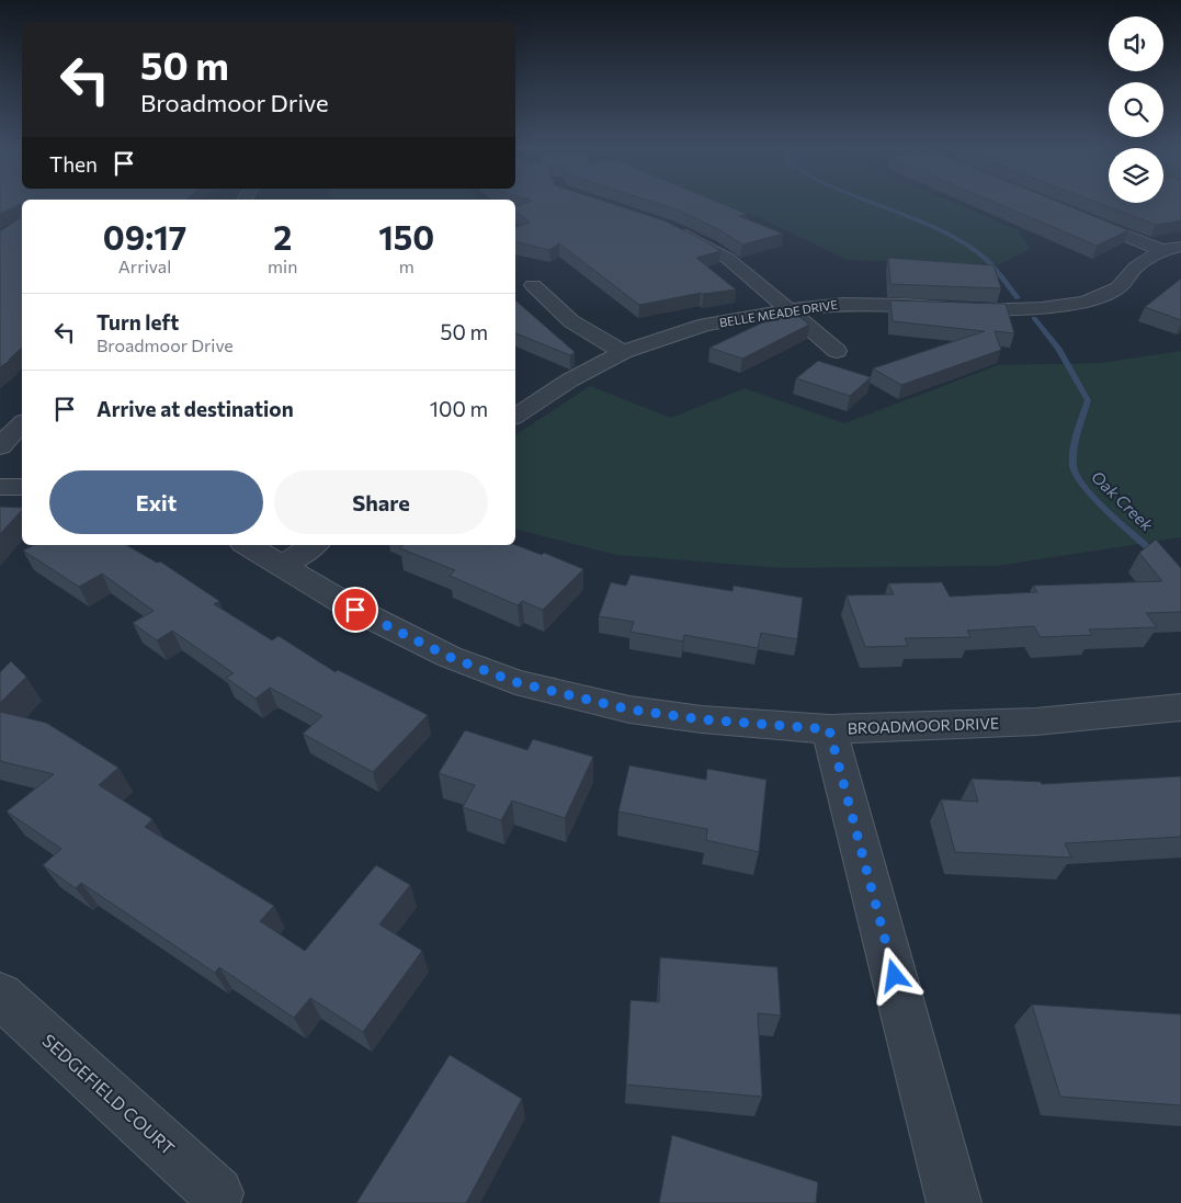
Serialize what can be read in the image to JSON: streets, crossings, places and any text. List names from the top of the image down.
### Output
{
  "streets": {
    "street": ["BELLE MEADE DRIVE", "BROADMOOR DRIVE", "SEDGEFIELD COURT"]
  },
  "water": ["Oak Creek"],
  "page": {
    "turn": ["50 m", "Broadmoor Drive"],
    "then": "Then",
    "eta": [
      "09:17",
      "Arrival",
      "2",
      "min",
      "150",
      "m"
    ],
    "list": [
      {
        "name": "Turn left",
        "note": "Broadmoor Drive",
        "value": "50 m"
      },
      {
        "name": "Arrive at destination",
        "value": "100 m"
      }
    ],
    "buttons": ["Exit", "Share"]
  }
}
